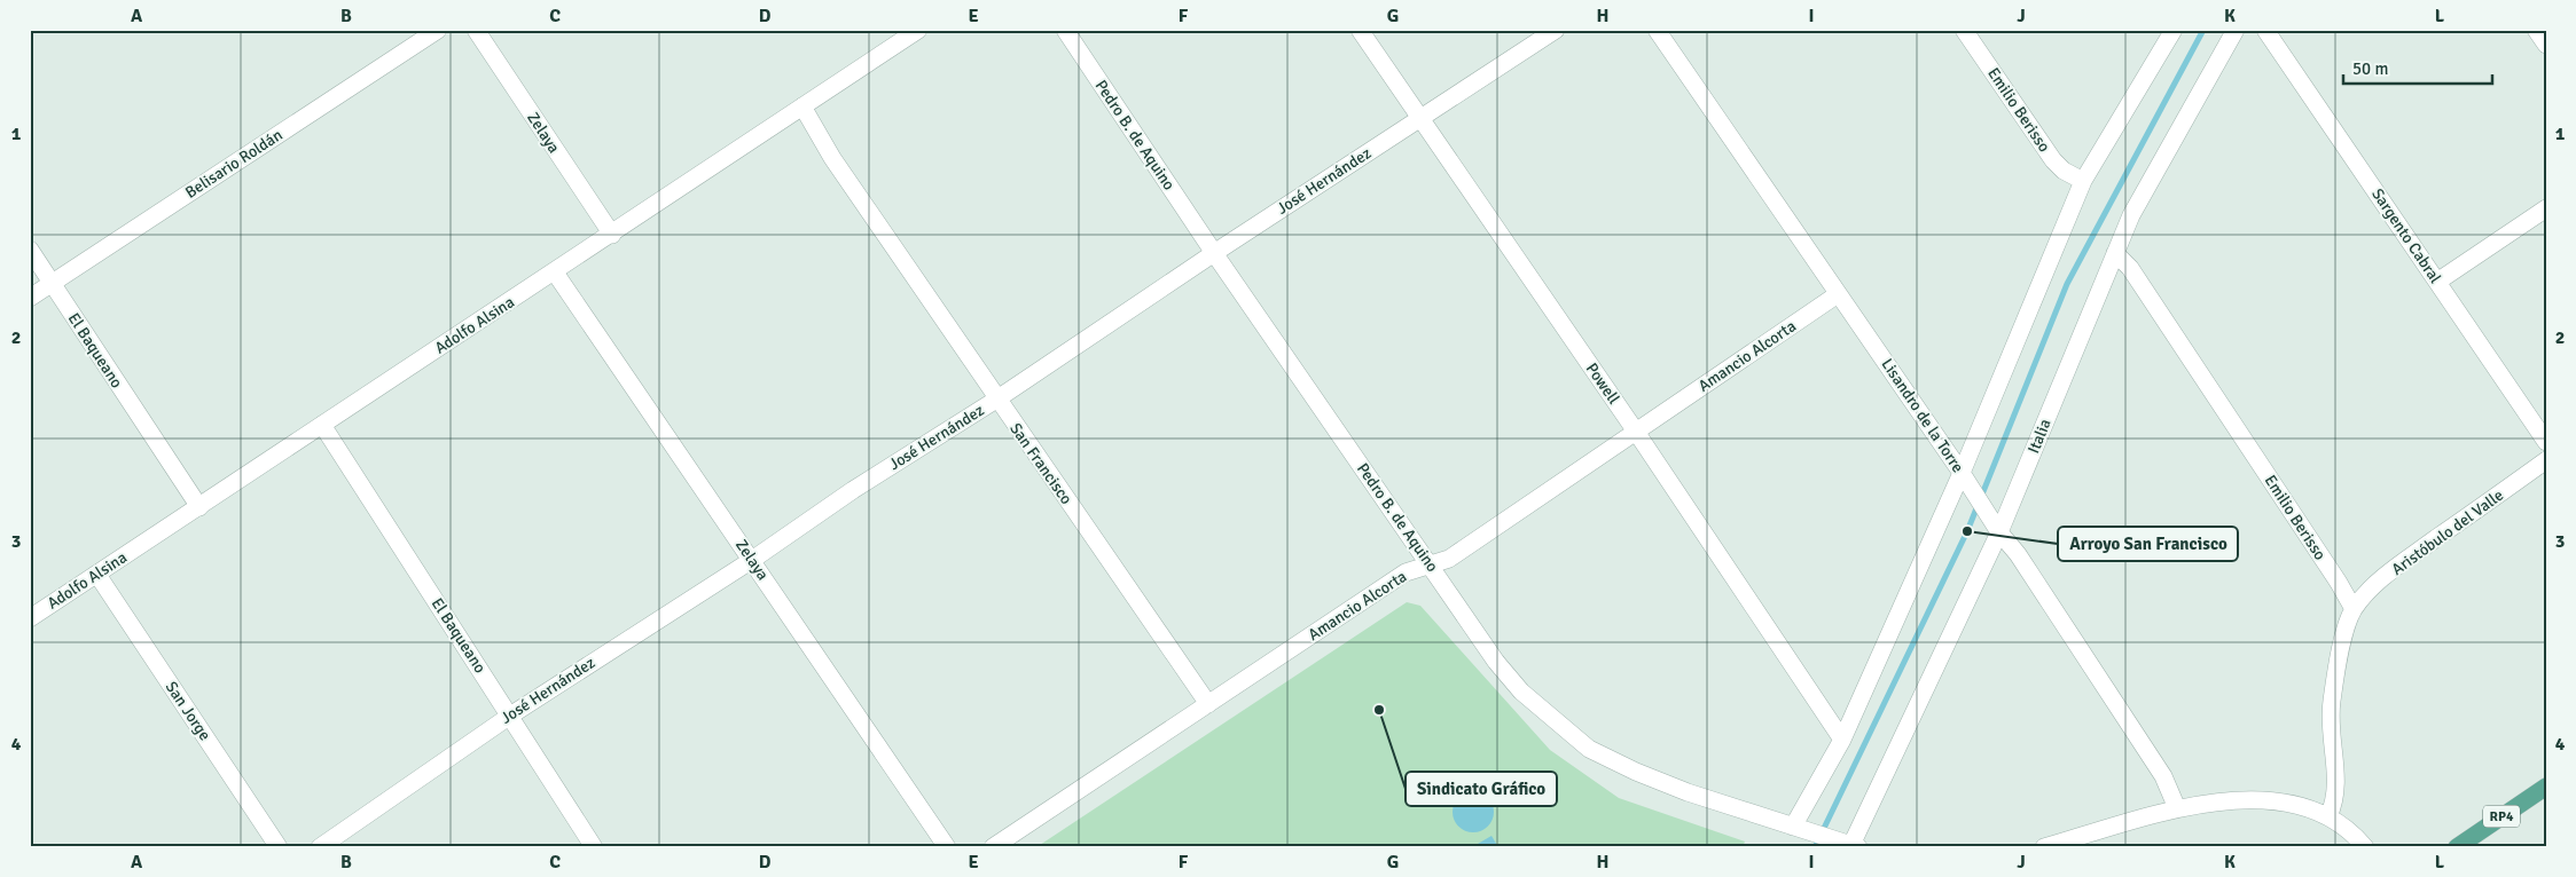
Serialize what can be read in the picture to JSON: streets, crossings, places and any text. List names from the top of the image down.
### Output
{
  "streets": {
    "main road": ["RP4"],
    "street": [
      "Emilio Berisso",
      "Zelaya",
      "Pedro B. de Aquino",
      "Belisario Roldán",
      "José Hernández",
      "Sargento Cabral",
      "Adolfo Alsina",
      "El Baqueano",
      "Amancio Alcorta",
      "Powell",
      "Lisandro de la Torre",
      "Italia",
      "San Francisco",
      "Aristóbulo del Valle",
      "San Jorge"
    ]
  },
  "crossings": [
    ["Emilio Berisso", "Italia"],
    ["Emilio Berisso", "Aristóbulo del Valle"],
    ["Zelaya", "José Hernández"],
    ["Zelaya", "Adolfo Alsina"],
    ["Pedro B. de Aquino", "José Hernández"],
    ["Pedro B. de Aquino", "Amancio Alcorta"],
    ["Pedro B. de Aquino", "Italia"],
    ["Belisario Roldán", "El Baqueano"],
    ["José Hernández", "El Baqueano"],
    ["José Hernández", "Powell"],
    ["José Hernández", "San Francisco"],
    ["Adolfo Alsina", "El Baqueano"],
    ["Adolfo Alsina", "San Francisco"],
    ["Adolfo Alsina", "San Jorge"],
    ["Amancio Alcorta", "Powell"],
    ["Amancio Alcorta", "Lisandro de la Torre"],
    ["Amancio Alcorta", "San Francisco"],
    ["Lisandro de la Torre", "Italia"]
  ],
  "places": ["Arroyo San Francisco", "Sindicato Gráfico"],
  "scale_bar": "50 m",
  "grid": {
    "columns": [
      "A",
      "B",
      "C",
      "D",
      "E",
      "F",
      "G",
      "H",
      "I",
      "J",
      "K",
      "L"
    ],
    "rows": [
      "1",
      "2",
      "3",
      "4"
    ]
  }
}
